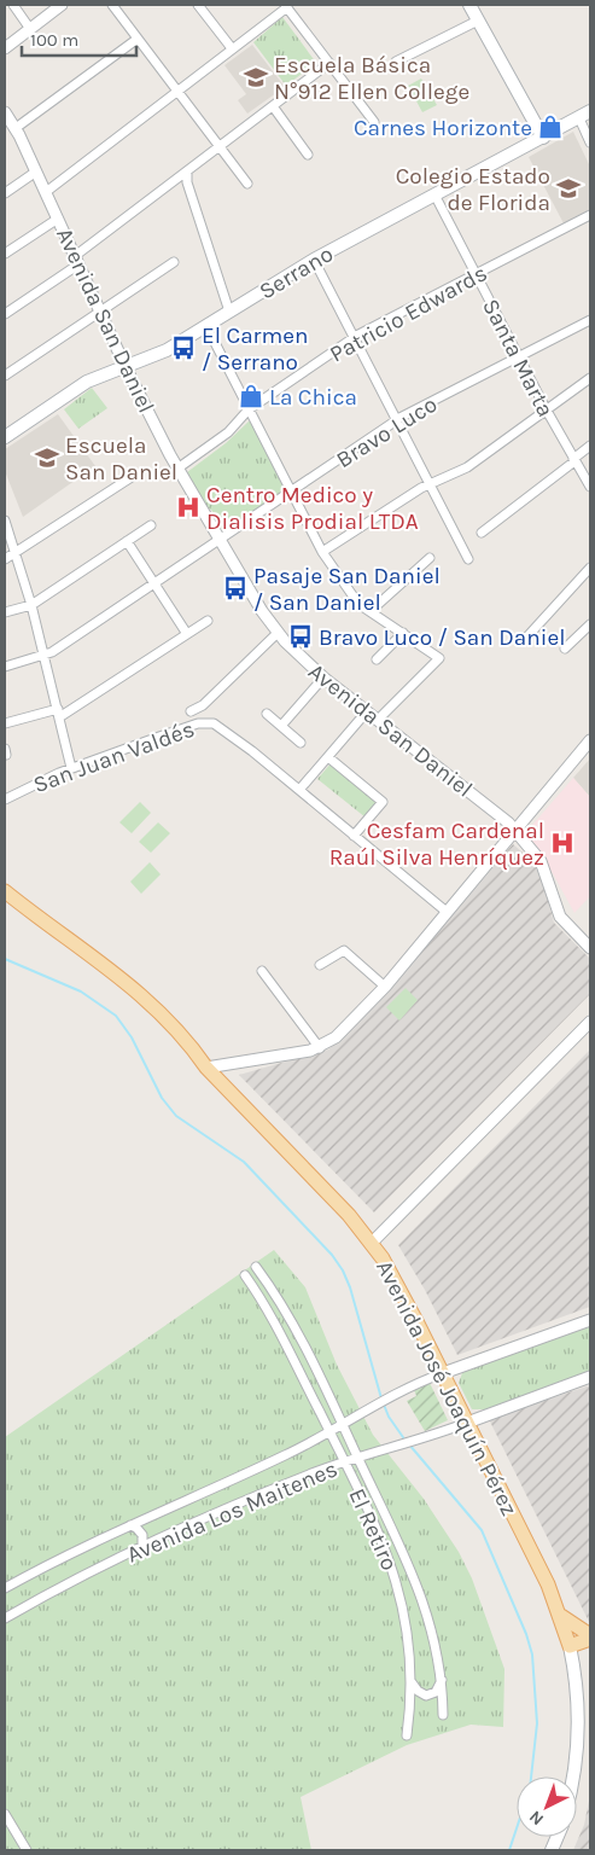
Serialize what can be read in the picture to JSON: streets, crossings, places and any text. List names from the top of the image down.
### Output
{
  "streets": {
    "main road": ["Serrano", "Avenida José Joaquín Pérez"],
    "street": [
      "Patricio Edwards",
      "Avenida San Daniel",
      "Santa Marta",
      "Bravo Luco",
      "San Juan Valdés",
      "Avenida Los Maitenes",
      "El Retiro"
    ]
  },
  "crossings": [
    ["Serrano", "Avenida San Daniel"],
    ["Serrano", "Santa Marta"],
    ["Patricio Edwards", "Avenida San Daniel"],
    ["Patricio Edwards", "Santa Marta"],
    ["Avenida San Daniel", "Bravo Luco"],
    ["Santa Marta", "Bravo Luco"],
    ["Avenida José Joaquín Pérez", "Avenida Los Maitenes"],
    ["Avenida Los Maitenes", "El Retiro"]
  ],
  "places": {
    "school or university": ["Escuela Básica N°912 Ellen College", "Colegio Estado de Florida", "Escuela San Daniel"],
    "shop": ["Carnes Horizonte", "La Chica"],
    "bus stop": ["El Carmen / Serrano", "Pasaje San Daniel / San Daniel", "Bravo Luco / San Daniel"],
    "hospital": ["Centro Medico y Dialisis Prodial LTDA", "Cesfam Cardenal Raúl Silva Henríquez"]
  },
  "scale_bar": "100 m",
  "north": "bottom left"
}
